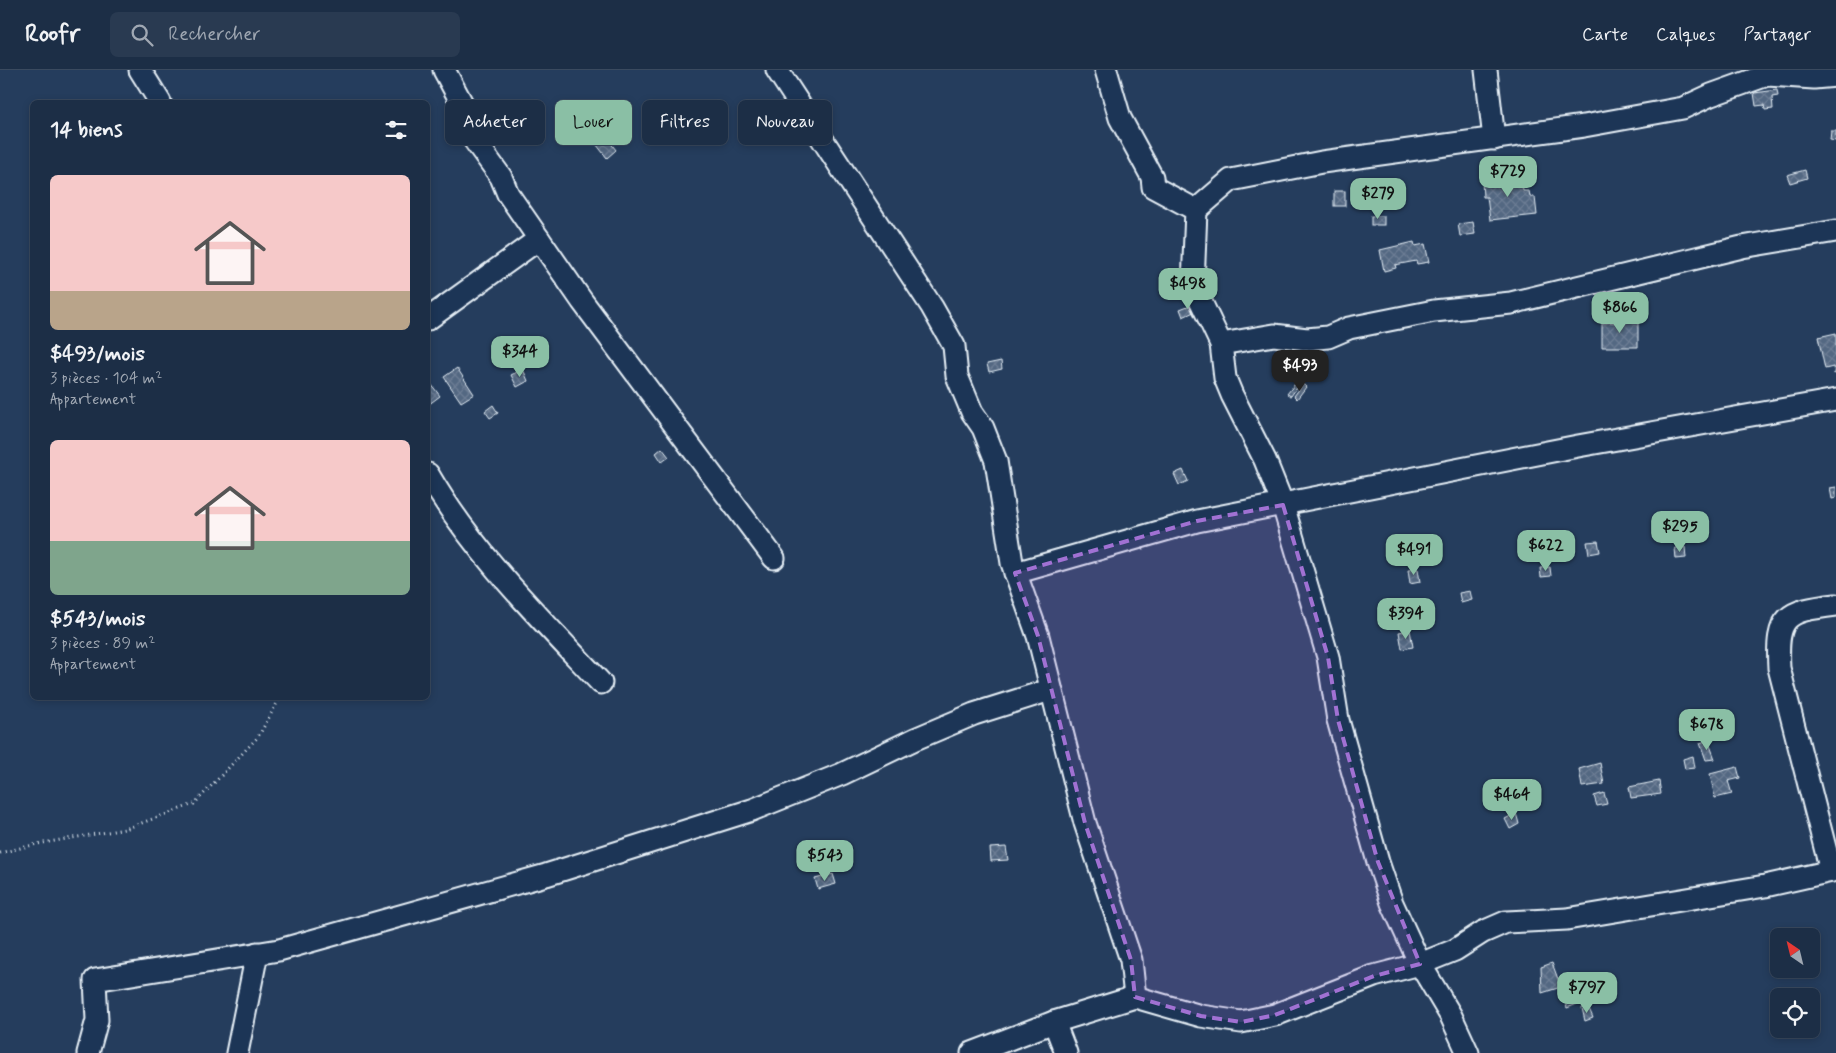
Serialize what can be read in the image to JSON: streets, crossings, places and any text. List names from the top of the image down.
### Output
{
  "north": "top left",
  "page": {
    "header": "Roofr",
    "search": "Rechercher",
    "nav": ["Carte", "Calques", "Partager"],
    "chip": [
      "Acheter",
      "Louer",
      "Filtres",
      "Nouveau"
    ],
    "heading": "14 biens",
    "price": [
      "$729",
      "$279",
      "$498",
      "$866",
      "$344",
      "$493",
      "$295",
      "$622",
      "$491",
      "$394",
      "$678",
      "$464",
      "$543",
      "$797"
    ],
    "list": [
      {
        "name": "$493/mois",
        "note": "3 pièces · 104 m² · Appartement"
      },
      {
        "name": "$543/mois",
        "note": "3 pièces · 89 m² · Appartement"
      }
    ]
  }
}
